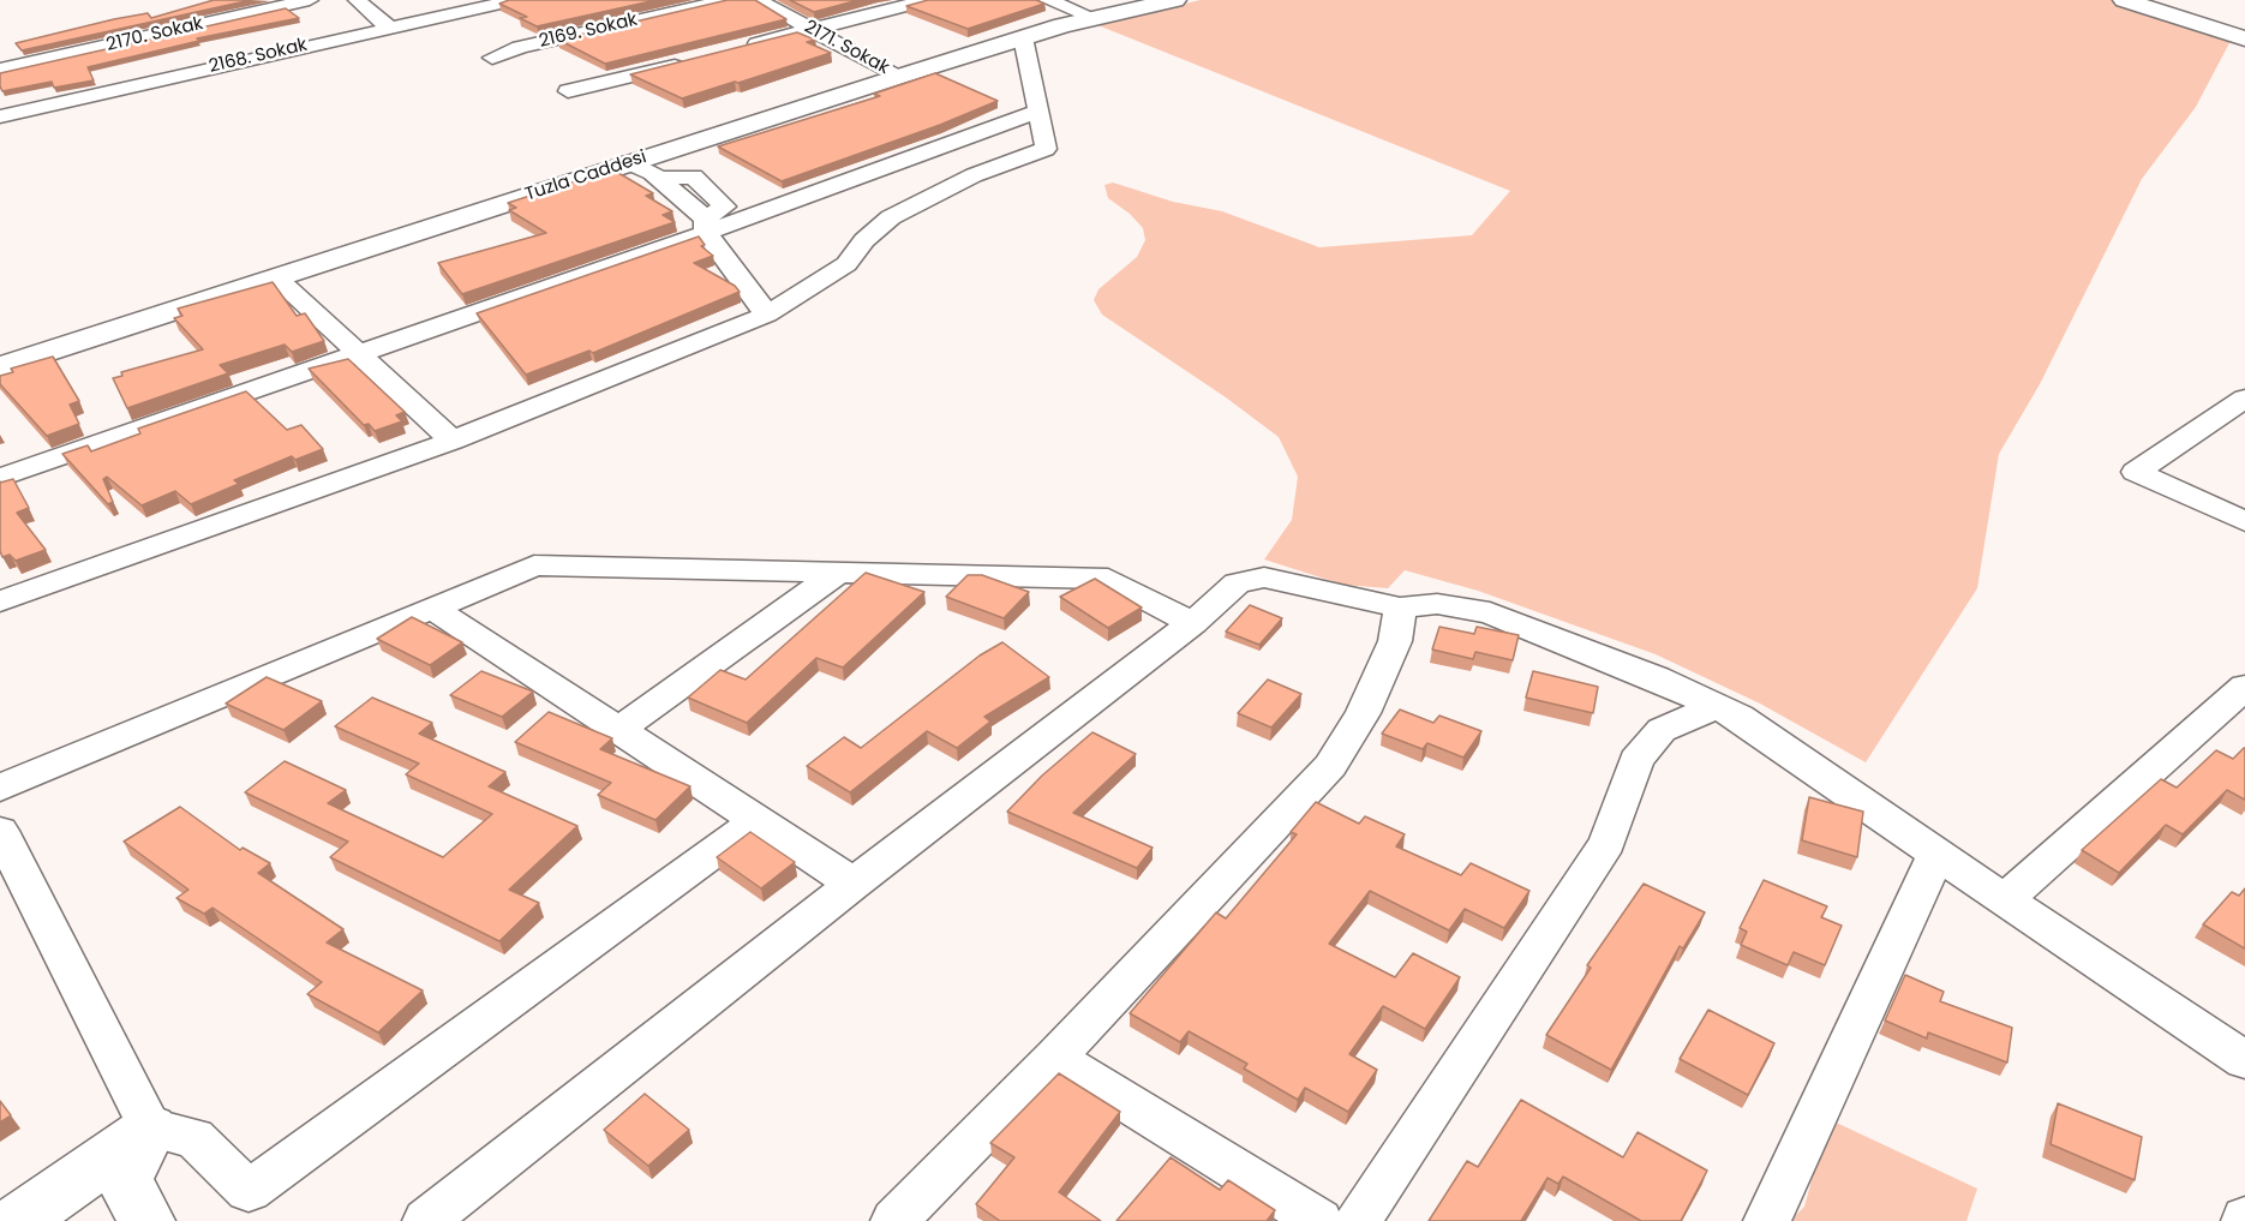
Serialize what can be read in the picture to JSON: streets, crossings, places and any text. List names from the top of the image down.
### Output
{
  "streets": {
    "main road": ["Tuzla Caddesi"],
    "street": [
      "2169. Sokak",
      "2170. Sokak",
      "2171. Sokak",
      "2168. Sokak"
    ]
  },
  "crossings": [
    ["2171. Sokak", "Tuzla Caddesi"]
  ]
}
